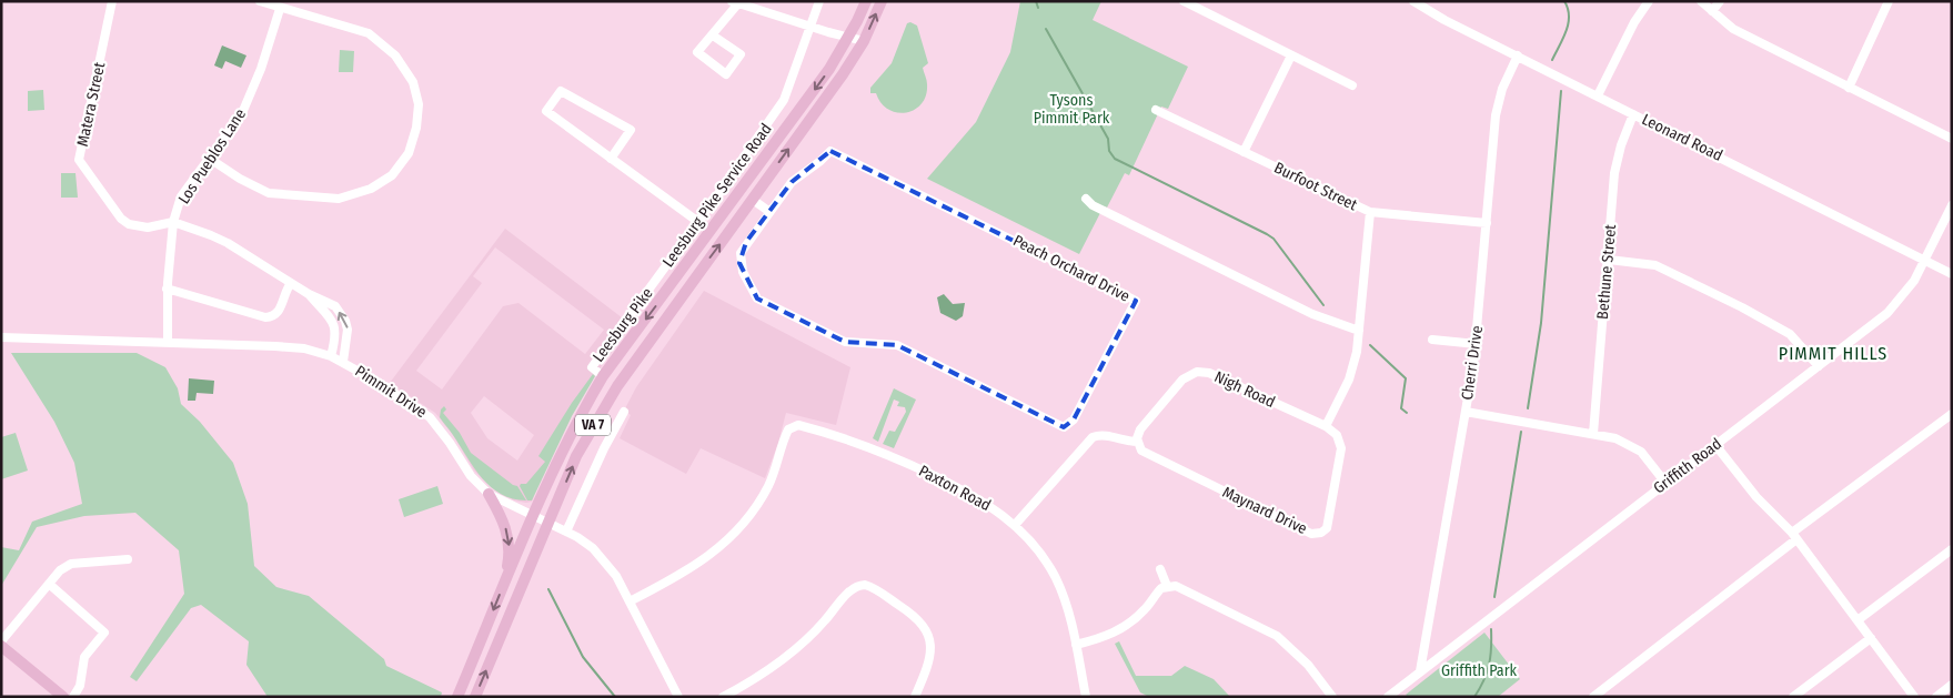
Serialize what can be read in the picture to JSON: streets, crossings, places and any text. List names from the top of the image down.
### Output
{
  "streets": {
    "main road": ["Leesburg Pike", "VA 7"],
    "street": [
      "Matera Street",
      "Leonard Road",
      "Los Pueblos Lane",
      "Burfoot Street",
      "Leesburg Pike Service Road",
      "Peach Orchard Drive",
      "Bethune Street",
      "Cherri Drive",
      "Nigh Road",
      "Pimmit Drive",
      "Griffith Road",
      "Paxton Road",
      "Maynard Drive"
    ]
  },
  "crossings": [
    ["Matera Street", "Los Pueblos Lane"],
    ["Leonard Road", "Bethune Street"],
    ["Leonard Road", "Cherri Drive"],
    ["Leonard Road", "Griffith Road"],
    ["Los Pueblos Lane", "Pimmit Drive"],
    ["Burfoot Street", "Cherri Drive"],
    ["Leesburg Pike Service Road", "Leesburg Pike"],
    ["Leesburg Pike", "Pimmit Drive"],
    ["Cherri Drive", "Griffith Road"],
    ["Nigh Road", "Maynard Drive"],
    ["Pimmit Drive", "Paxton Road"]
  ],
  "districts": ["PIMMIT HILLS"],
  "parks": ["Tysons Pimmit Park", "Griffith Park"]
}
